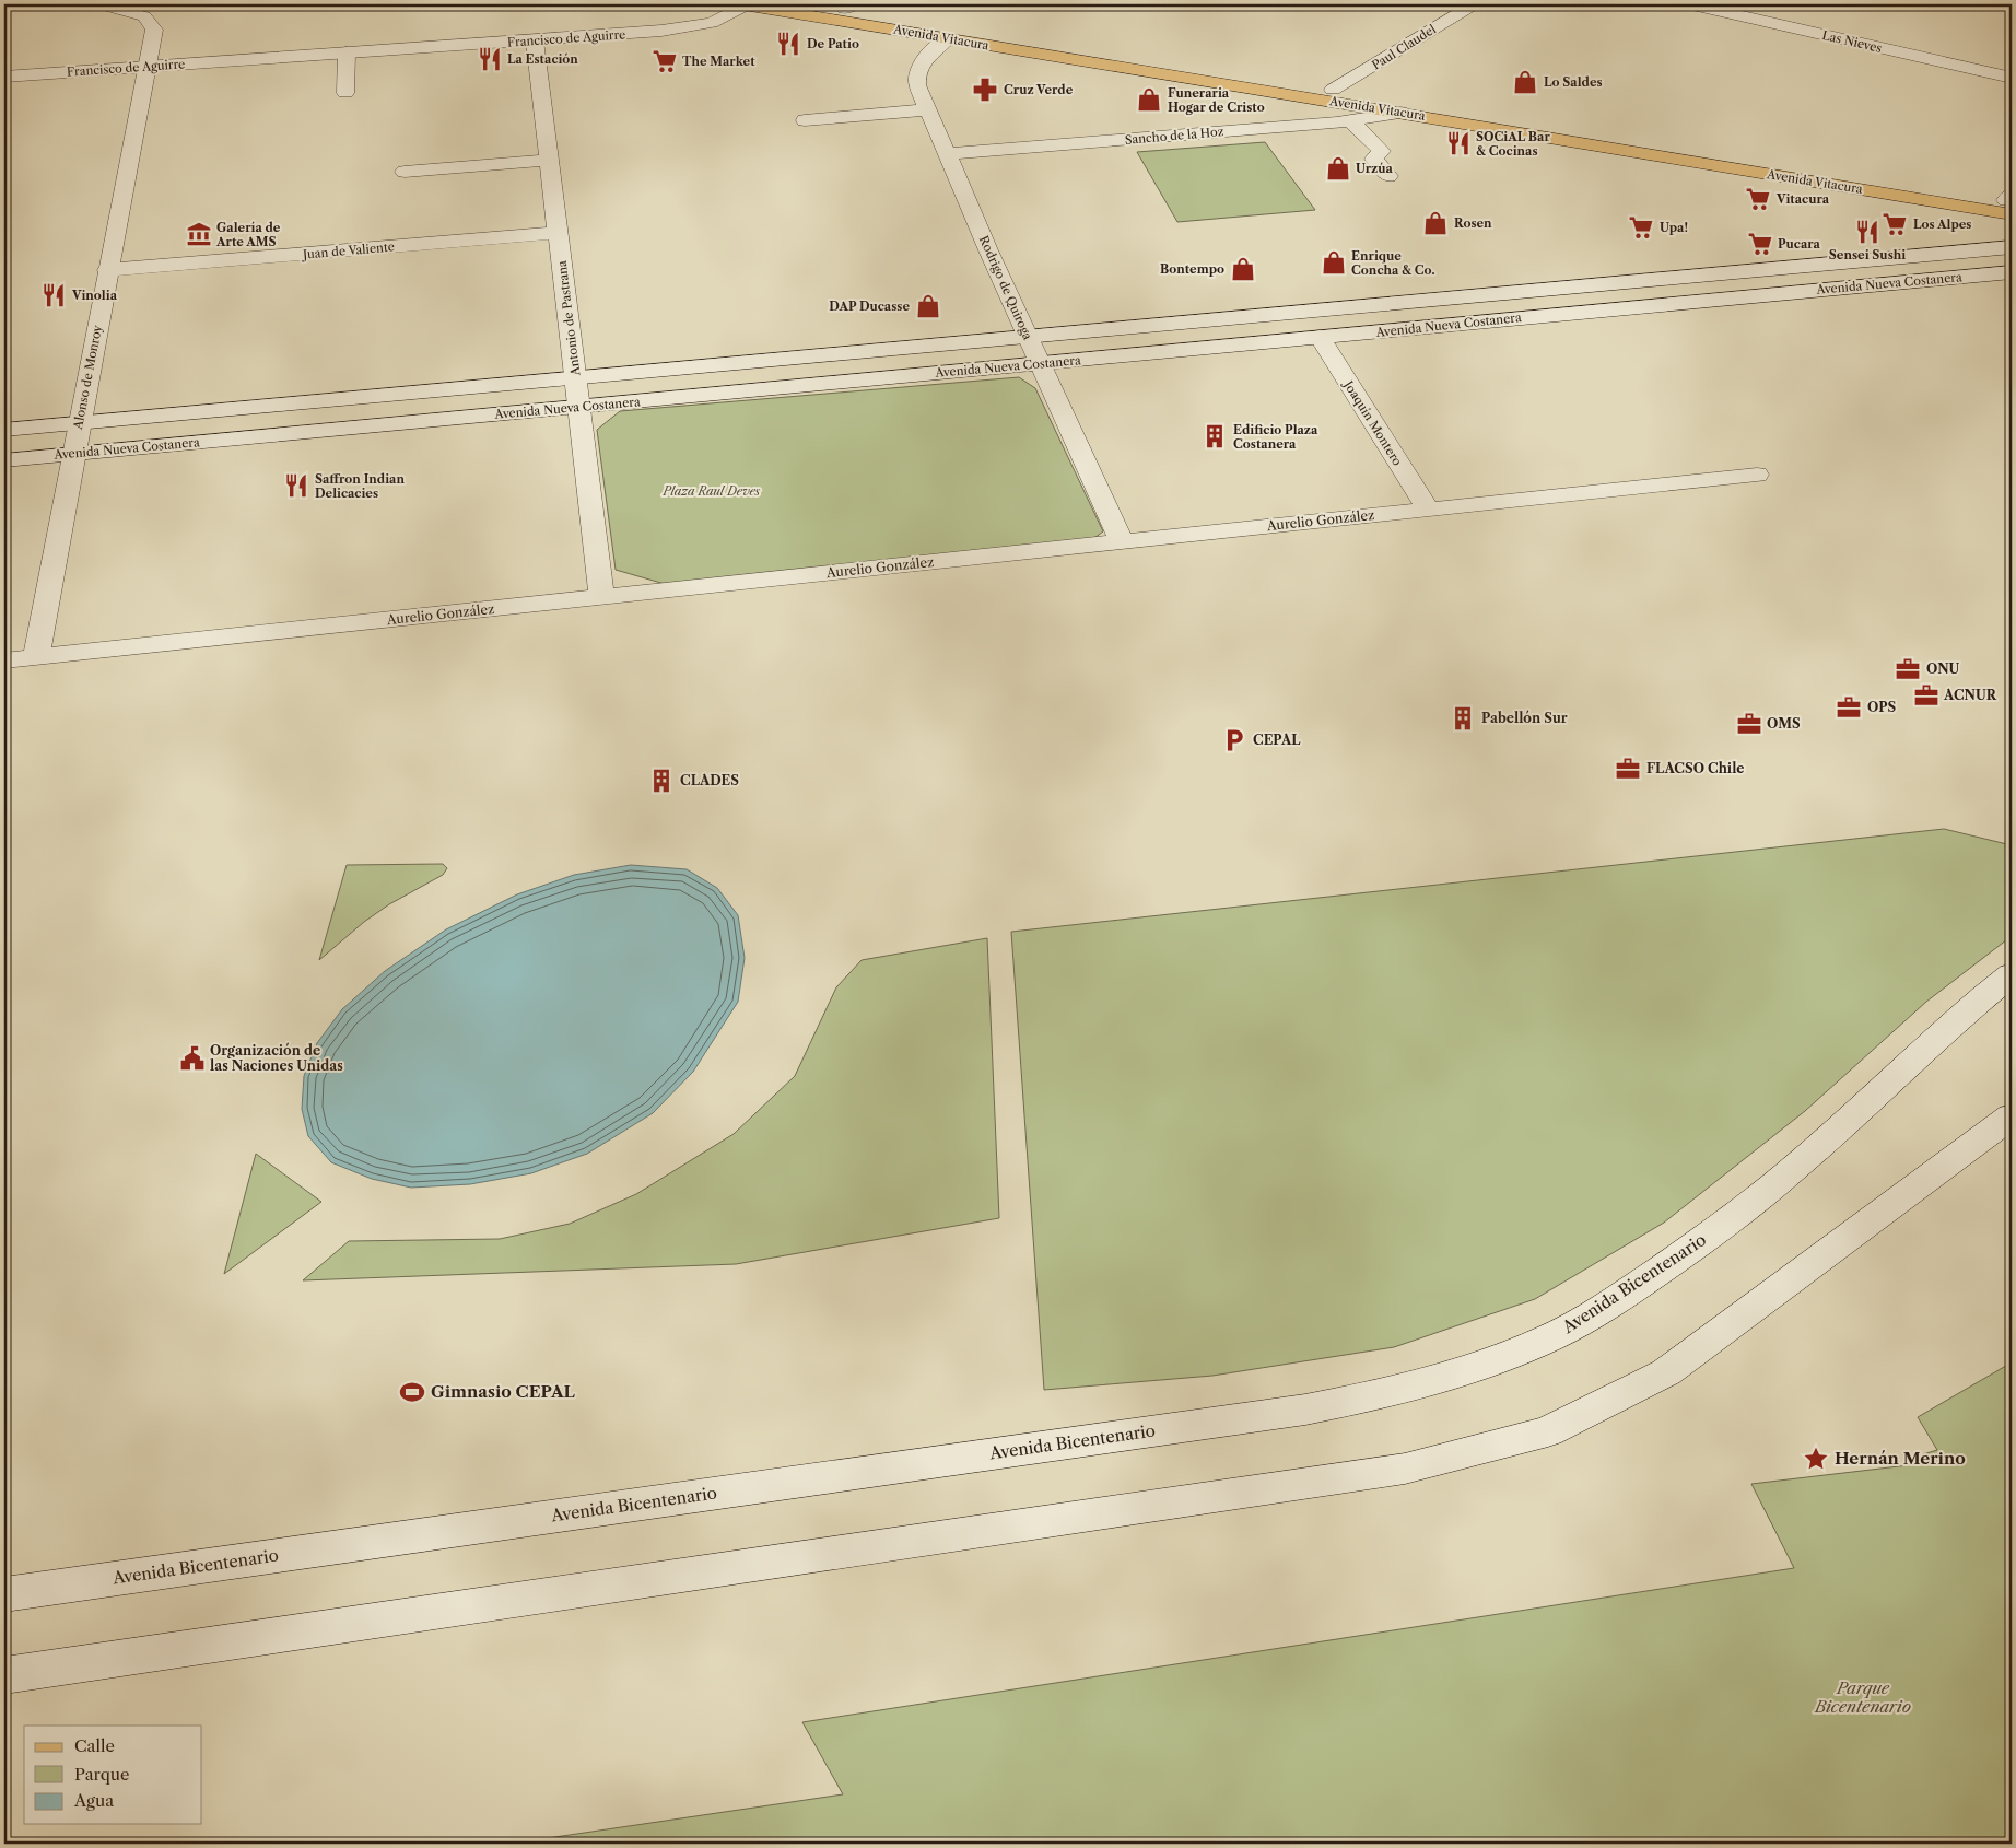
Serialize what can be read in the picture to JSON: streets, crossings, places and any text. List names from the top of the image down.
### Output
{
  "streets": {
    "main road": ["Avenida Vitacura"],
    "street": [
      "Francisco de Aguirre",
      "Las Nieves",
      "Paul Claudel",
      "Sancho de la Hoz",
      "Juan de Valiente",
      "Avenida Nueva Costanera",
      "Rodrigo de Quiroga",
      "Antonio de Pastrana",
      "Alonso de Monroy",
      "Joaquín Montero",
      "Aurelio González",
      "Avenida Bicentenario"
    ]
  },
  "crossings": [
    ["Avenida Vitacura", "Francisco de Aguirre"],
    ["Avenida Vitacura", "Paul Claudel"],
    ["Avenida Vitacura", "Sancho de la Hoz"],
    ["Avenida Vitacura", "Rodrigo de Quiroga"],
    ["Francisco de Aguirre", "Antonio de Pastrana"],
    ["Francisco de Aguirre", "Alonso de Monroy"],
    ["Sancho de la Hoz", "Rodrigo de Quiroga"],
    ["Juan de Valiente", "Antonio de Pastrana"],
    ["Juan de Valiente", "Alonso de Monroy"],
    ["Avenida Nueva Costanera", "Rodrigo de Quiroga"],
    ["Avenida Nueva Costanera", "Antonio de Pastrana"],
    ["Avenida Nueva Costanera", "Alonso de Monroy"],
    ["Avenida Nueva Costanera", "Joaquín Montero"],
    ["Rodrigo de Quiroga", "Aurelio González"],
    ["Antonio de Pastrana", "Aurelio González"],
    ["Alonso de Monroy", "Aurelio González"],
    ["Joaquín Montero", "Aurelio González"]
  ],
  "parks": ["Plaza Raul Deves", "Parque Bicentenario"],
  "places": {
    "restaurant": [
      "De Patio",
      "La Estación",
      "SOCiAL Bar & Cocinas",
      "Sensei Sushi",
      "Vinolia",
      "Saffron Indian Delicacies"
    ],
    "supermarket": [
      "The Market",
      "Vitacura",
      "Los Alpes",
      "Upa!",
      "Pucara"
    ],
    "shop": [
      "Lo Saldes",
      "Funeraria Hogar de Cristo",
      "Urzúa",
      "Rosen",
      "Enrique Concha & Co.",
      "Bontempo",
      "DAP Ducasse"
    ],
    "pharmacy": ["Cruz Verde"],
    "museum": ["Galería de Arte AMS"],
    "building": ["Edificio Plaza Costanera", "Pabellón Sur", "CLADES"],
    "office": [
      "ONU",
      "ACNUR",
      "OPS",
      "OMS",
      "FLACSO Chile"
    ],
    "parking": ["CEPAL"],
    "public building": ["Organización de las Naciones Unidas"],
    "sports": ["Gimnasio CEPAL"],
    "place": ["Hernán Merino"]
  },
  "legend": ["Calle", "Parque", "Agua"]
}
